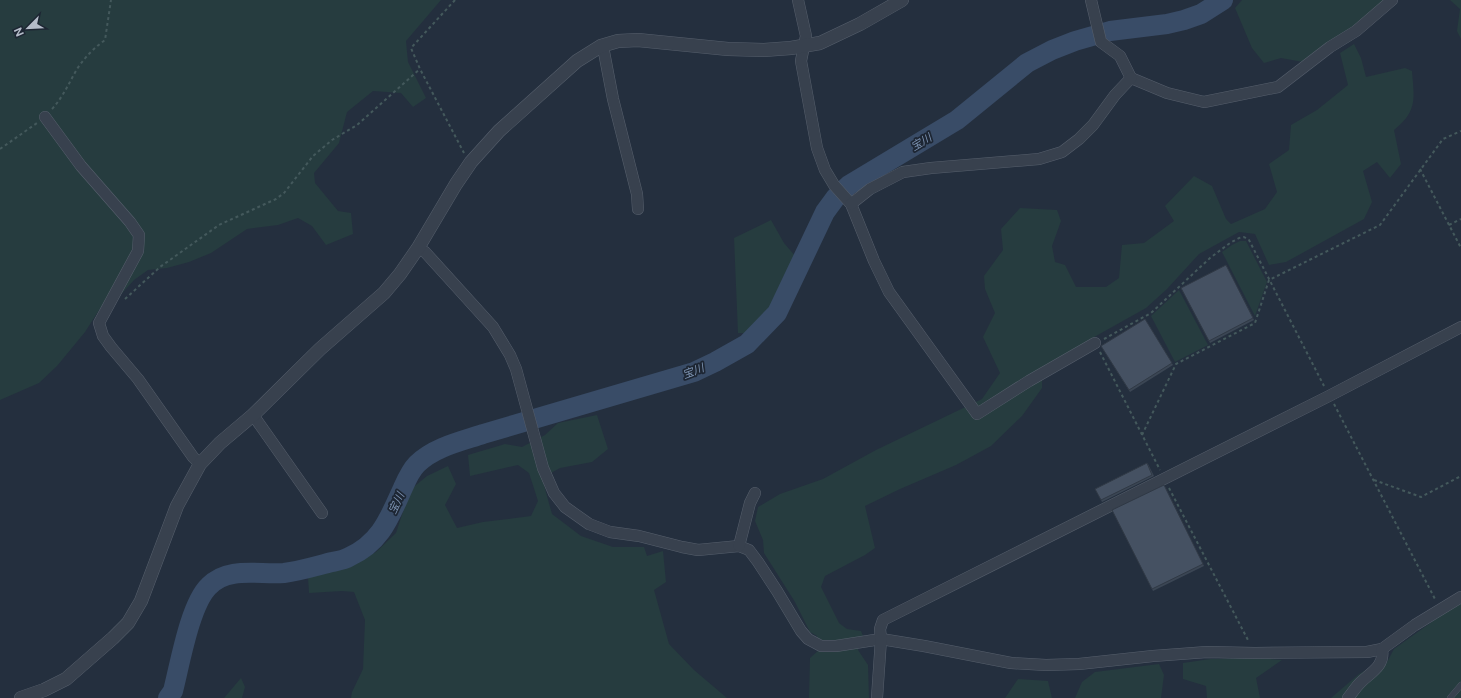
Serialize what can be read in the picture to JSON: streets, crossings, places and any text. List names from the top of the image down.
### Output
{
  "water": ["宝川"],
  "north": "bottom left"
}
